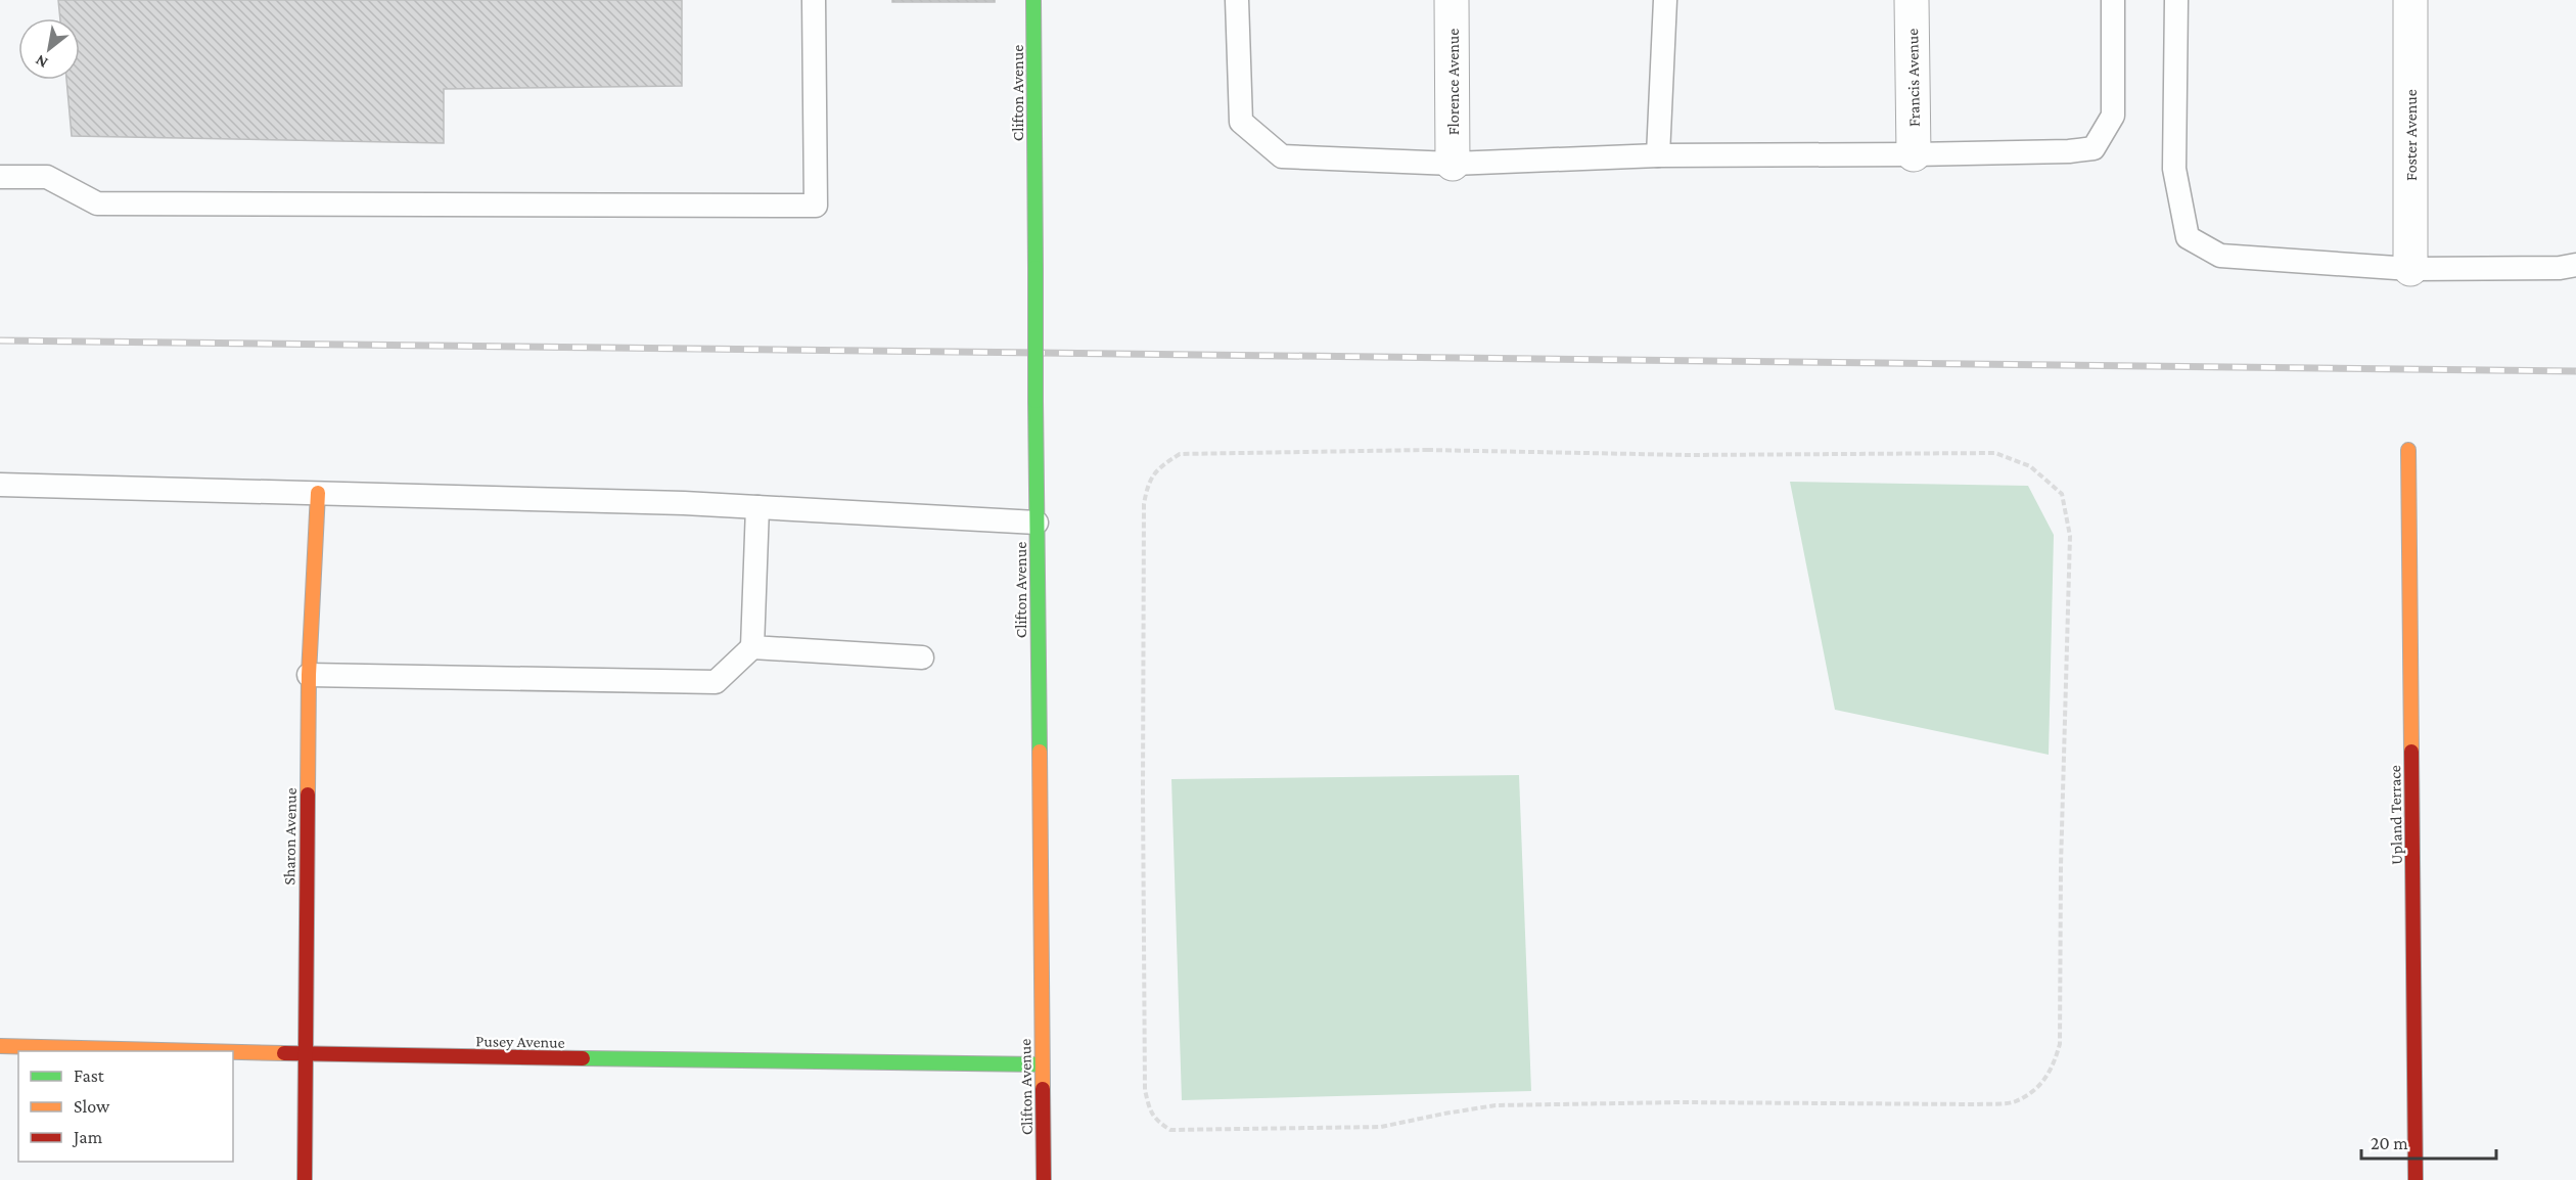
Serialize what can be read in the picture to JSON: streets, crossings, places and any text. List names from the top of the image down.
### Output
{
  "streets": {
    "street": [
      "Francis Avenue",
      "Florence Avenue",
      "Clifton Avenue",
      "Foster Avenue",
      "Upland Terrace",
      "Sharon Avenue",
      "Pusey Avenue"
    ]
  },
  "crossings": [
    ["Clifton Avenue", "Pusey Avenue"],
    ["Sharon Avenue", "Pusey Avenue"]
  ],
  "legend": ["Fast", "Slow", "Jam"],
  "scale_bar": "20 m",
  "north": "bottom left"
}
